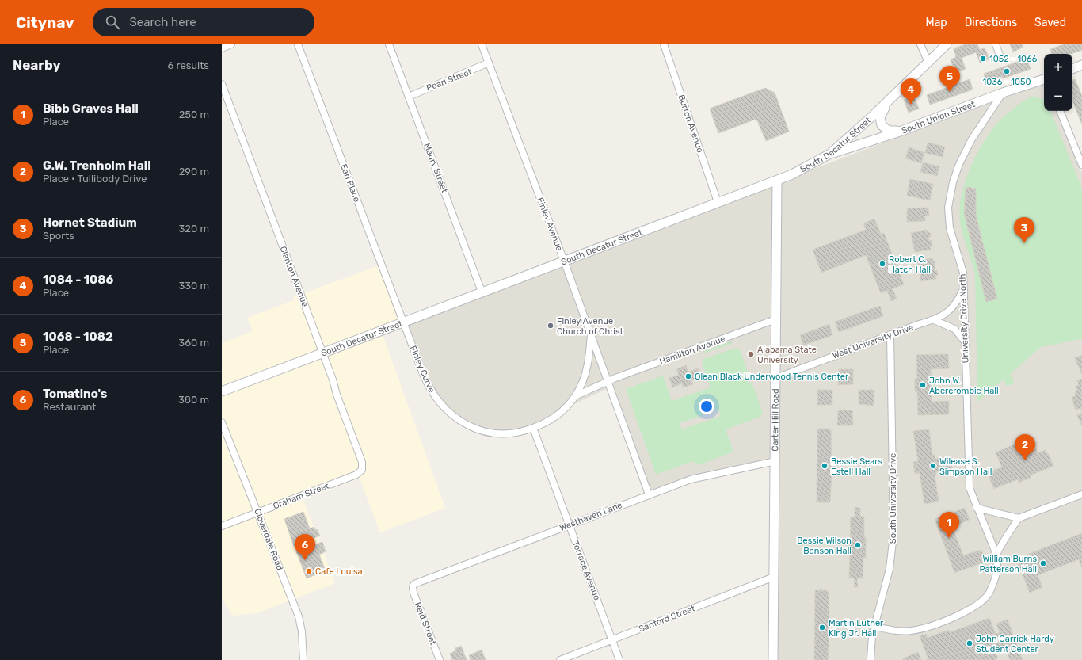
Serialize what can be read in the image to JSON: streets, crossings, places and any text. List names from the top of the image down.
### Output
{
  "streets": {
    "main road": ["South Union Street", "South Decatur Street", "Carter Hill Road"],
    "street": [
      "Pearl Street",
      "Burton Avenue",
      "Maury Street",
      "Earl Place",
      "Finley Avenue",
      "Clanton Avenue",
      "University Drive North",
      "West University Drive",
      "Hamilton Avenue",
      "Finley Curve",
      "Graham Street",
      "South University Drive",
      "Westhaven Lane",
      "Cloverdale Road",
      "Terrace Avenue",
      "Sanford Street",
      "Reid Street"
    ]
  },
  "crossings": [
    ["Pearl Street", "Maury Street"],
    ["Pearl Street", "Finley Avenue"],
    ["South Union Street", "South Decatur Street"],
    ["South Union Street", "University Drive North"],
    ["Burton Avenue", "South Decatur Street"],
    ["South Decatur Street", "Maury Street"],
    ["South Decatur Street", "Earl Place"],
    ["South Decatur Street", "Finley Avenue"],
    ["South Decatur Street", "Clanton Avenue"],
    ["South Decatur Street", "Finley Curve"],
    ["South Decatur Street", "Carter Hill Road"],
    ["Earl Place", "Finley Curve"],
    ["Finley Avenue", "Hamilton Avenue"],
    ["Finley Avenue", "Finley Curve"],
    ["Finley Avenue", "Westhaven Lane"],
    ["Clanton Avenue", "Graham Street"],
    ["University Drive North", "West University Drive"],
    ["West University Drive", "Carter Hill Road"],
    ["West University Drive", "South University Drive"],
    ["Hamilton Avenue", "Finley Curve"],
    ["Hamilton Avenue", "Carter Hill Road"],
    ["Finley Curve", "Terrace Avenue"],
    ["Carter Hill Road", "Westhaven Lane"],
    ["Carter Hill Road", "Sanford Street"],
    ["Graham Street", "Cloverdale Road"],
    ["Westhaven Lane", "Terrace Avenue"],
    ["Westhaven Lane", "Reid Street"],
    ["Terrace Avenue", "Sanford Street"]
  ],
  "places": [
    "1052 - 1066",
    "1036 - 1050",
    "Robert C. Hatch Hall",
    "Finley Avenue Church of Christ",
    "Alabama State University",
    "Olean Black Underwood Tennis Center",
    "John W. Abercrombie Hall",
    "Bessie Sears Estell Hall",
    "Wilease S. Simpson Hall",
    "Bessie Wilson Benson Hall",
    "William Burns Patterson Hall",
    "Cafe Louisa",
    "Martin Luther King Jr. Hall",
    "John Garrick Hardy Student Center"
  ],
  "page": {
    "header": "Citynav",
    "search": "Search here",
    "nav": ["Map", "Directions", "Saved"],
    "heading": ["Nearby", "6 results"],
    "map_buttons": ["+", "−"],
    "pins": [
      "5",
      "4",
      "3",
      "2",
      "1",
      "6"
    ],
    "list": [
      {
        "mark": "1",
        "name": "Bibb Graves Hall",
        "note": "Place",
        "value": "250 m"
      },
      {
        "mark": "2",
        "name": "G.W. Trenholm Hall",
        "note": "Place · Tullibody Drive",
        "value": "290 m"
      },
      {
        "mark": "3",
        "name": "Hornet Stadium",
        "note": "Sports",
        "value": "320 m"
      },
      {
        "mark": "4",
        "name": "1084 - 1086",
        "note": "Place",
        "value": "330 m"
      },
      {
        "mark": "5",
        "name": "1068 - 1082",
        "note": "Place",
        "value": "360 m"
      },
      {
        "mark": "6",
        "name": "Tomatino's",
        "note": "Restaurant",
        "value": "380 m"
      }
    ]
  }
}
